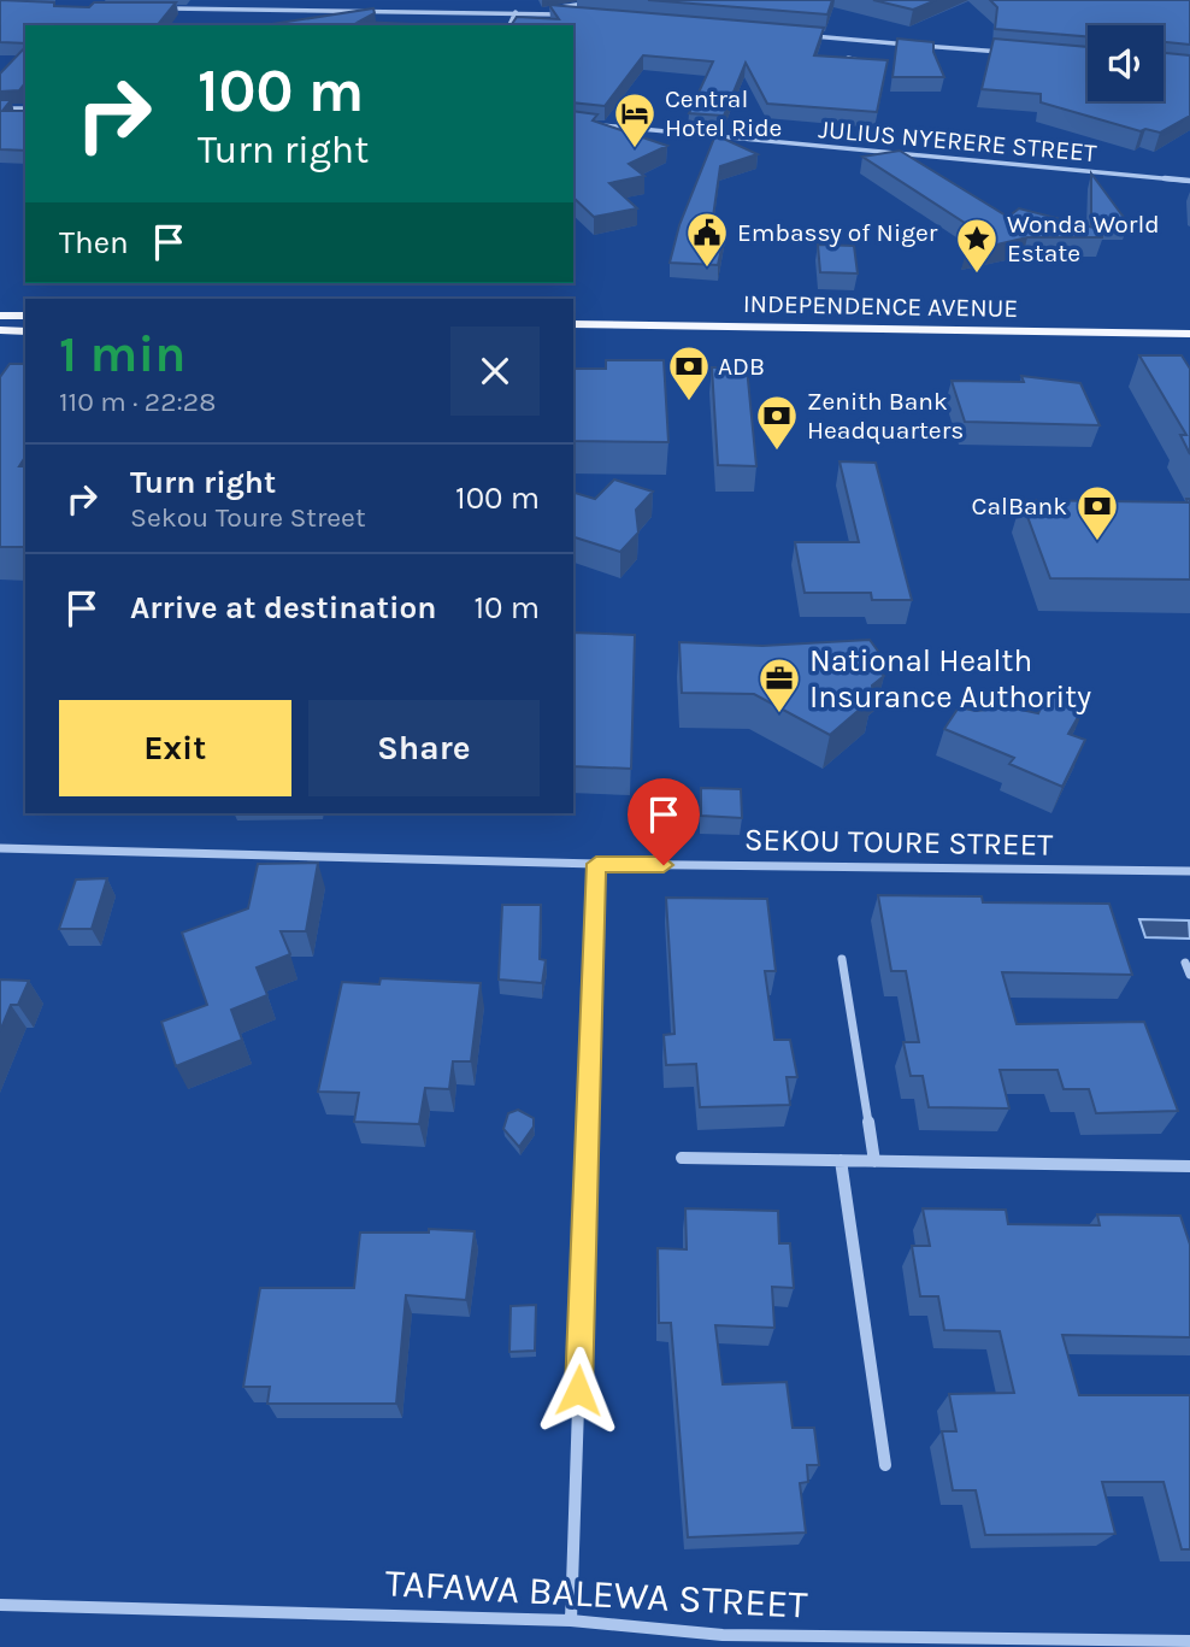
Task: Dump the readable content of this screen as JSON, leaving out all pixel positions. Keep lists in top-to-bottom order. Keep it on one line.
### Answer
{"streets":{"main road":["INDEPENDENCE AVENUE"],"street":["JULIUS NYERERE STREET","SEKOU TOURE STREET","TAFAWA BALEWA STREET"]},"places":{"hotel":["Central Hotel Ride"],"public building":["Embassy of Niger"],"place":["Wonda World Estate"],"bank":["ADB","Zenith Bank Headquarters","CalBank"],"office":["National Health Insurance Authority"]},"page":{"turn":["100 m","Turn right"],"then":"Then","heading":["1 min","110 m · 22:28"],"list":[{"name":"Turn right","note":"Sekou Toure Street","value":"100 m"},{"name":"Arrive at destination","value":"10 m"}],"buttons":["Exit","Share"]}}
